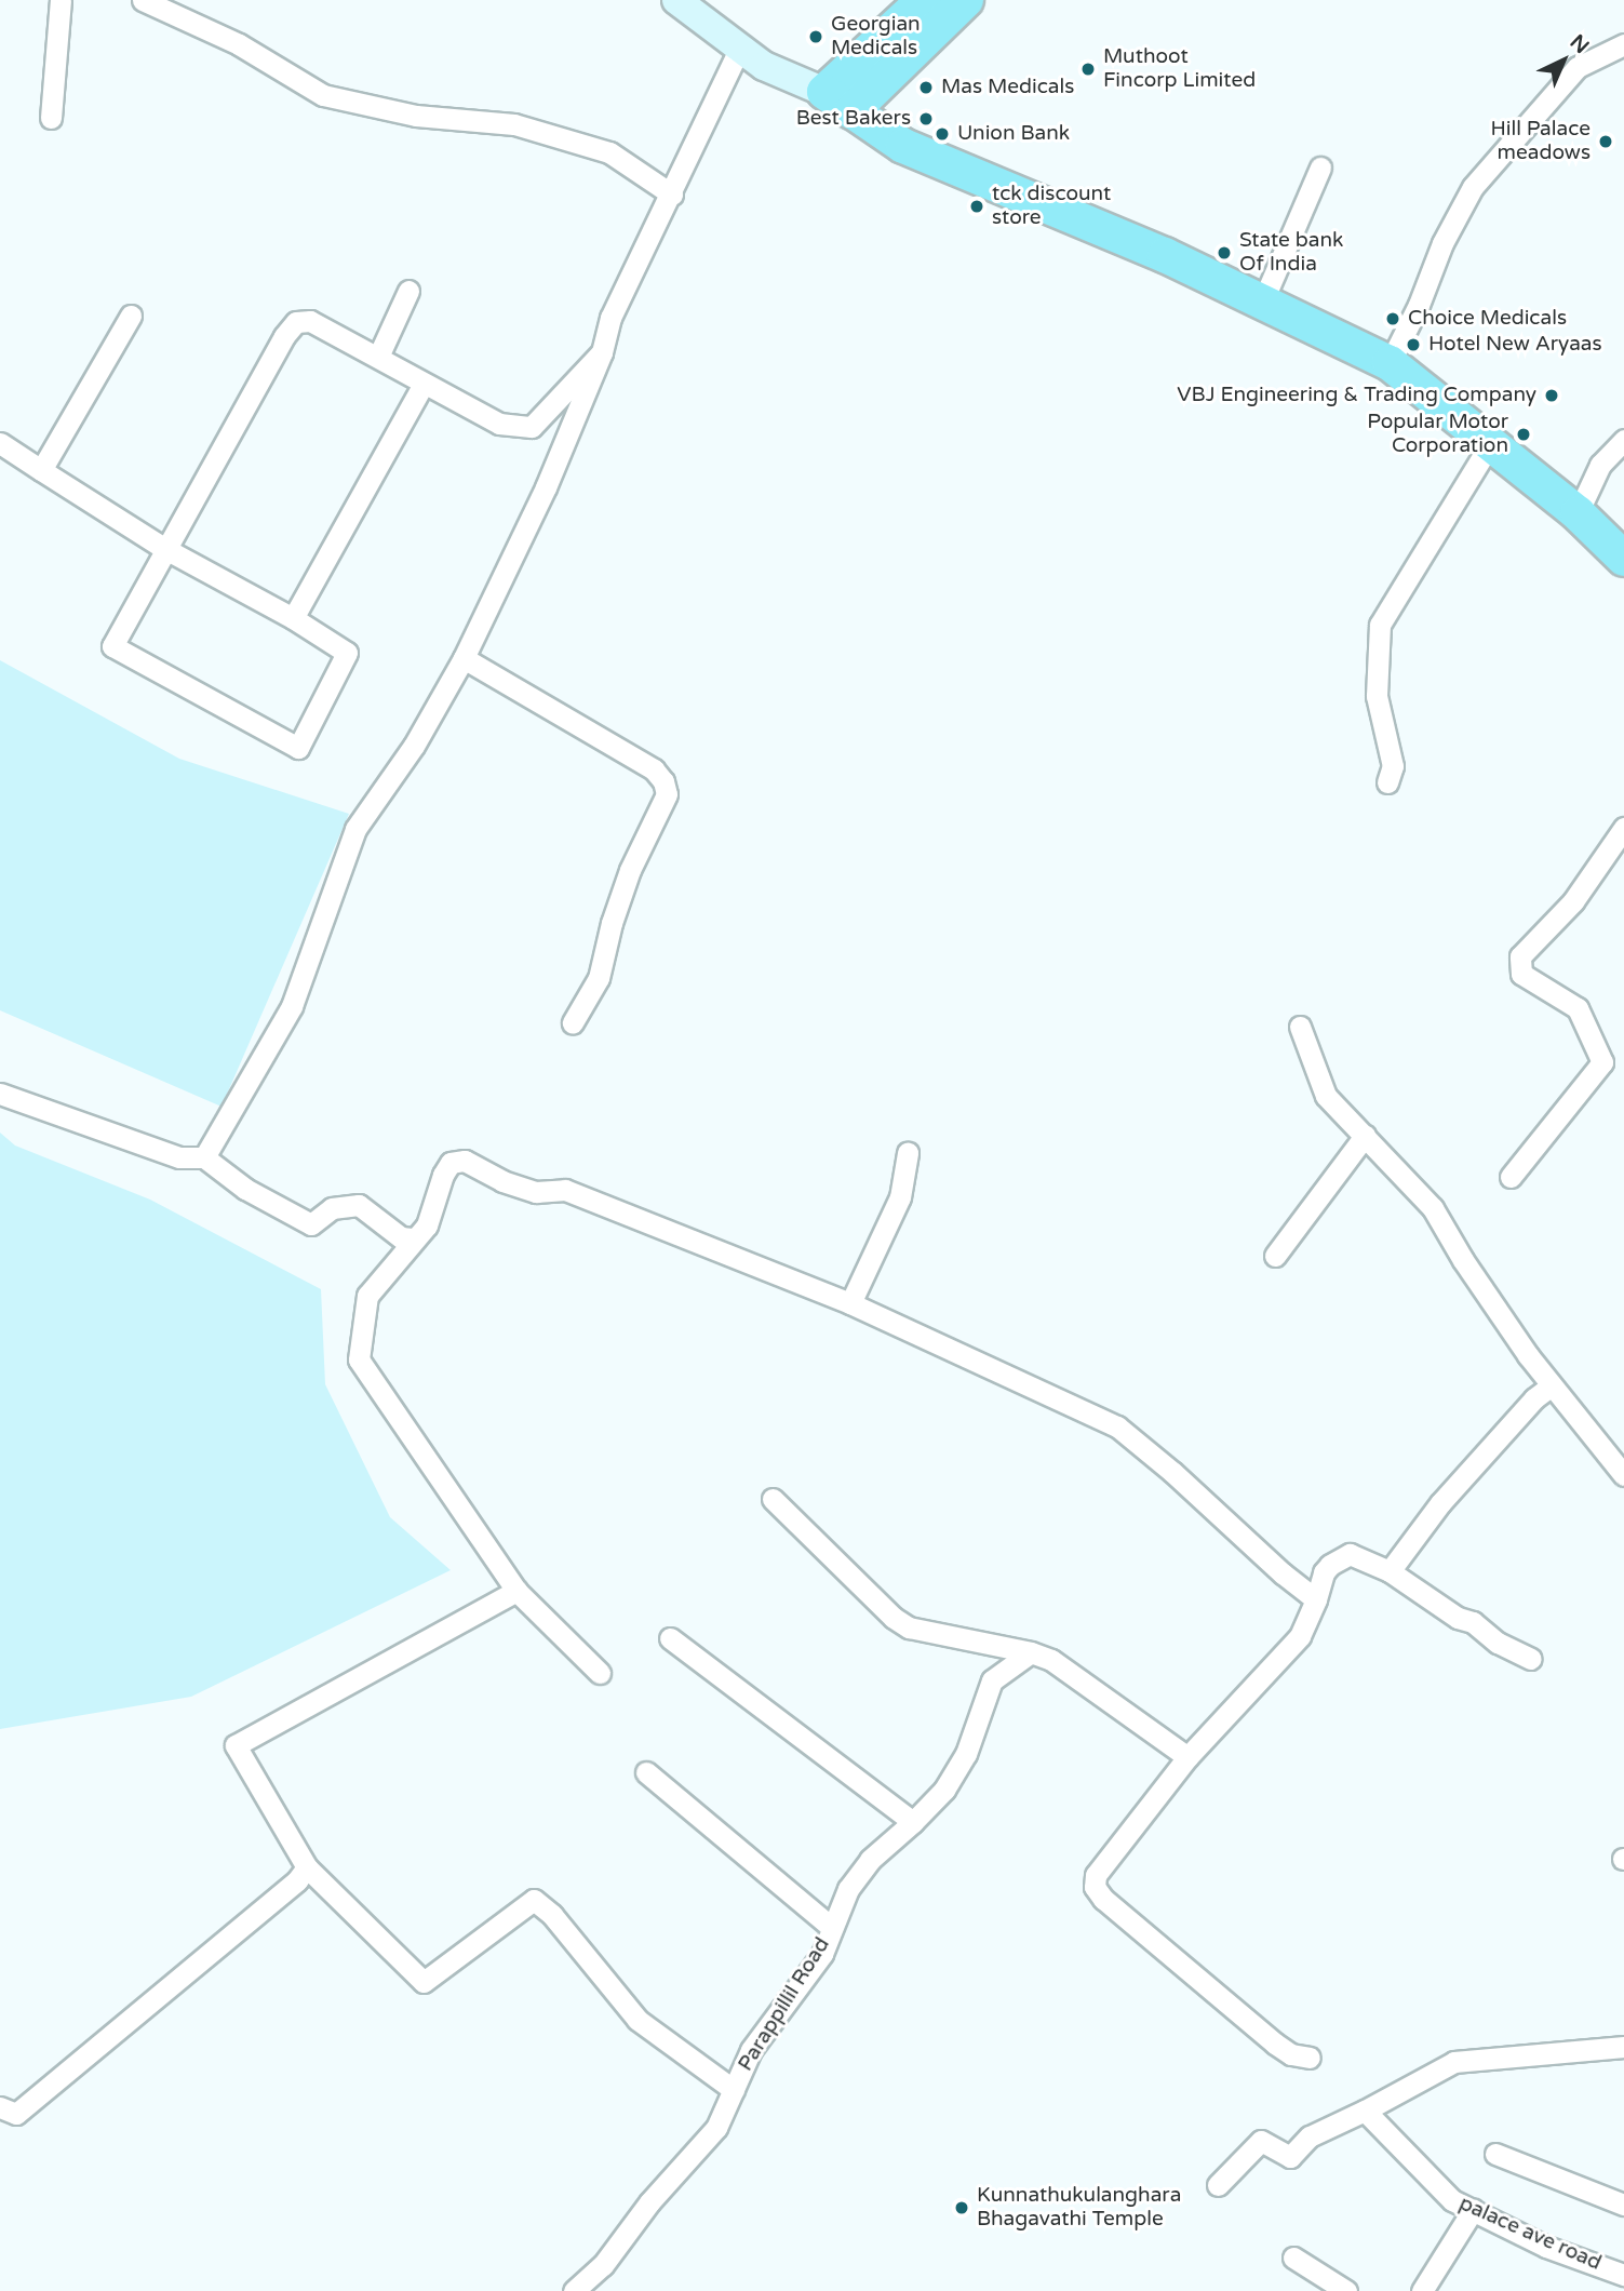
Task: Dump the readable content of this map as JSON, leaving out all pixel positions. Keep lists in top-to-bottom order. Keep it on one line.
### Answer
{"streets":{"street":["Parappillil Road","palace ave road"]},"places":["Georgian Medicals","Muthoot Fincorp Limited","Mas Medicals","Best Bakers","Union Bank","Hill Palace meadows","tck discount store","State bank Of India","Choice Medicals","Hotel New Aryaas","VBJ Engineering & Trading Company","Popular Motor Corporation","Kunnathukulanghara Bhagavathi Temple"],"north":"top right"}
